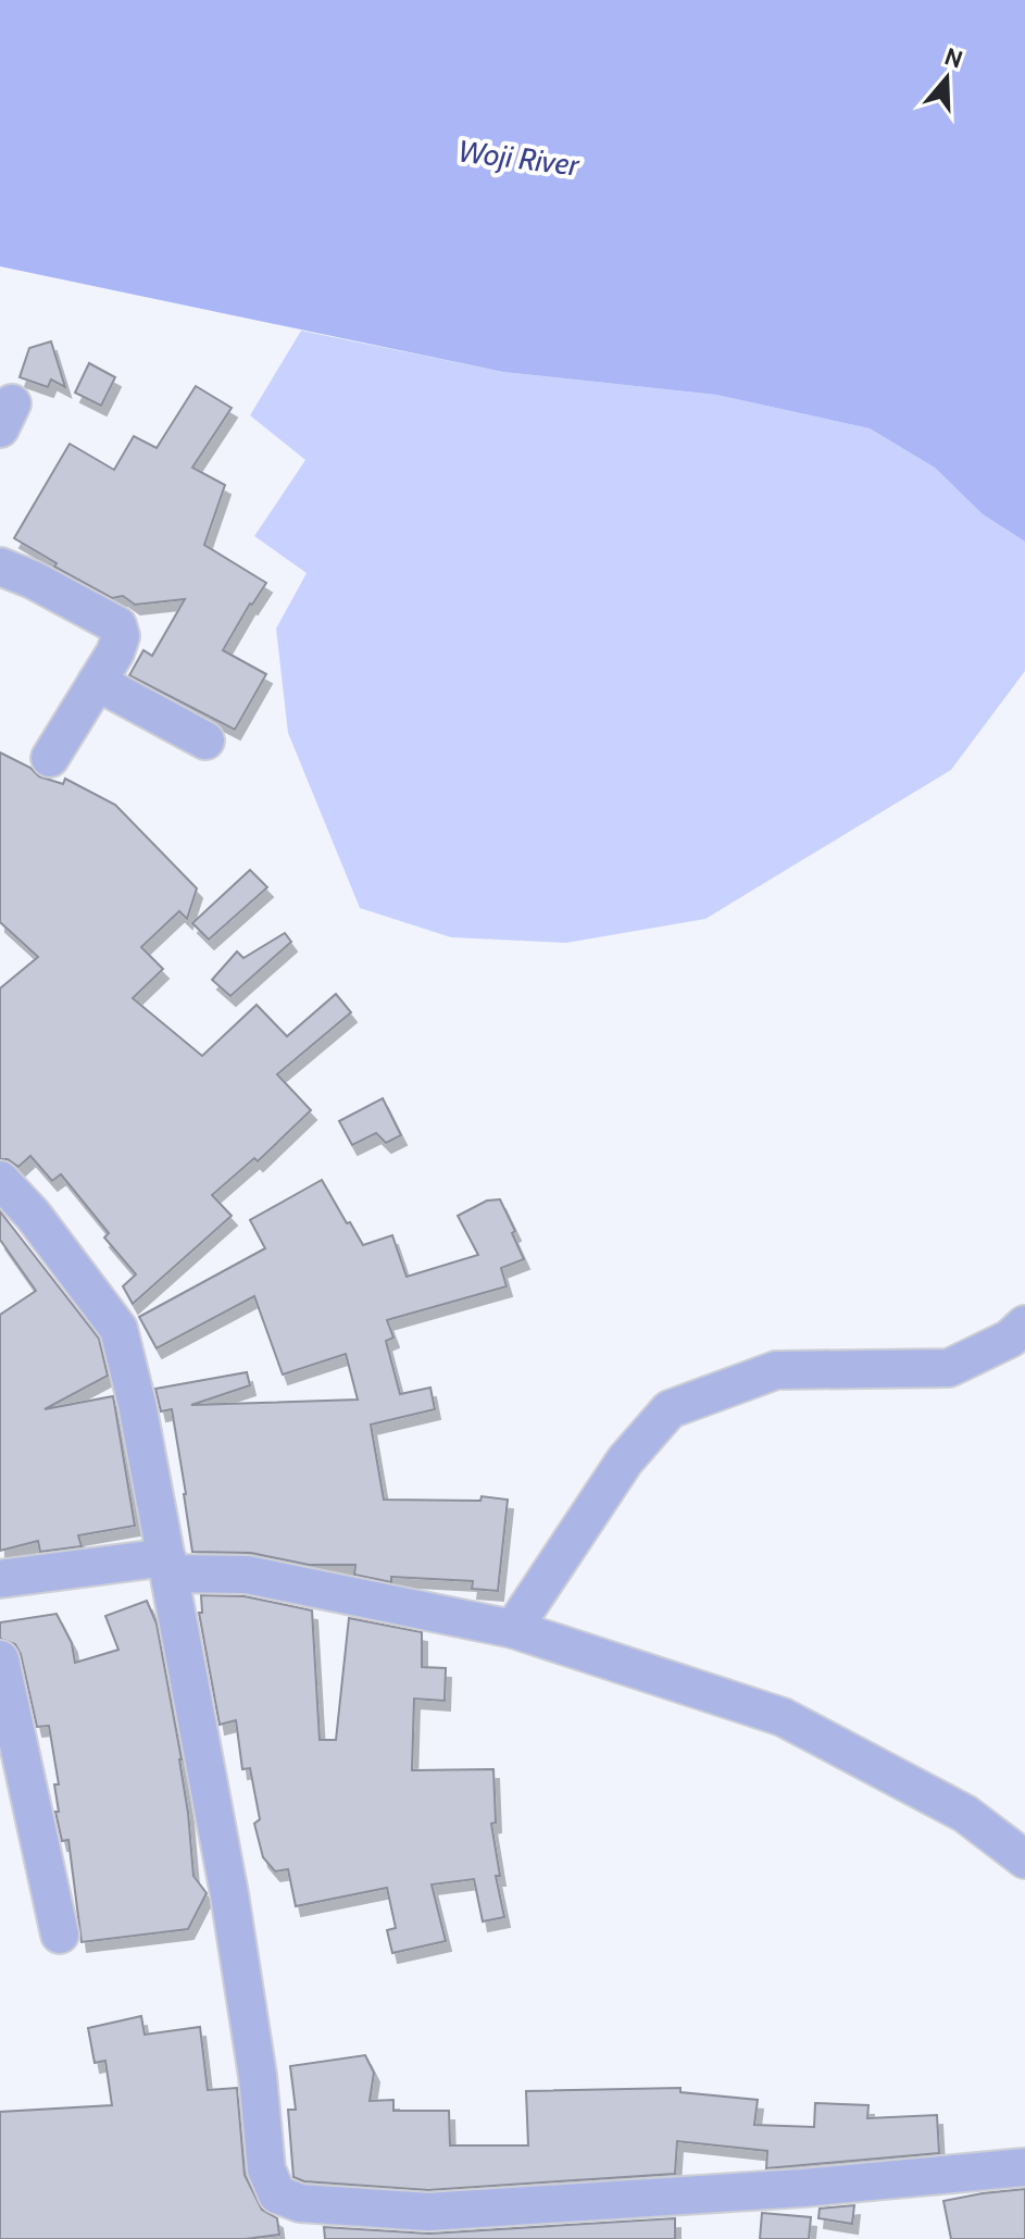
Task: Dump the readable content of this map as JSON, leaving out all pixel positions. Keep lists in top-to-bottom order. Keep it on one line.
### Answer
{"water":["Woji River"],"north":"top"}
